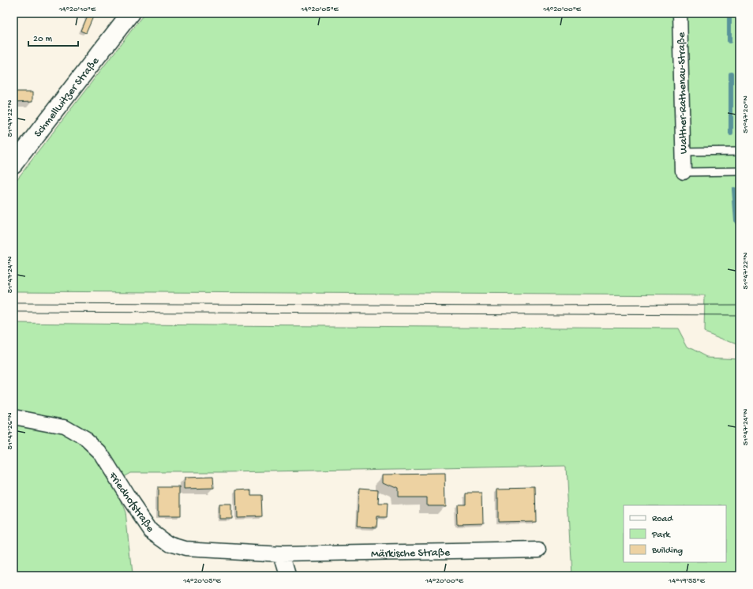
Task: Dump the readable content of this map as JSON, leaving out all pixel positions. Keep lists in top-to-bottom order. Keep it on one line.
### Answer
{"streets":{"street":["Walther-Rathenau-Straße","Schmellwitzer Straße","Friedhofstraße","Märkische Straße"]},"crossings":[["Friedhofstraße","Märkische Straße"]],"legend":["Road","Park","Building"],"scale_bar":"20 m","coordinates":["14°20'10\"E","14°20'05\"E","14°20'00\"E","51°47'20\"N","51°47'22\"N","51°47'24\"N","51°47'26\"N","14°19'55\"E"]}
